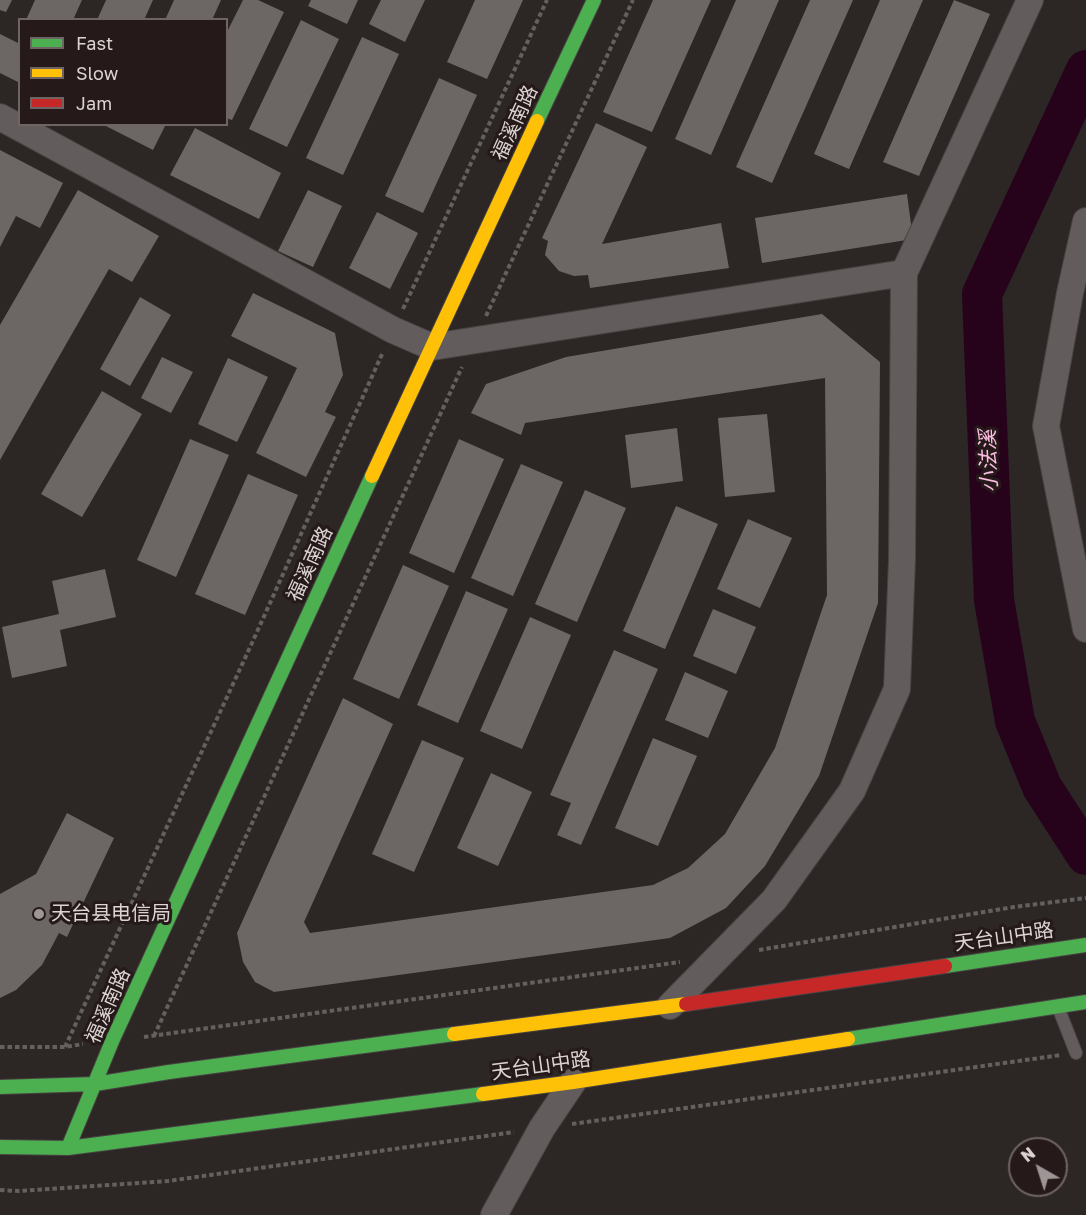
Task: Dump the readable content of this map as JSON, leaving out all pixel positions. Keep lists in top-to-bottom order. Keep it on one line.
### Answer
{"streets":{"main road":["福溪南路","天台山中路"]},"crossings":[["福溪南路","天台山中路"]],"water":["小法溪"],"places":["天台县电信局"],"legend":["Fast","Slow","Jam"],"north":"top left"}
